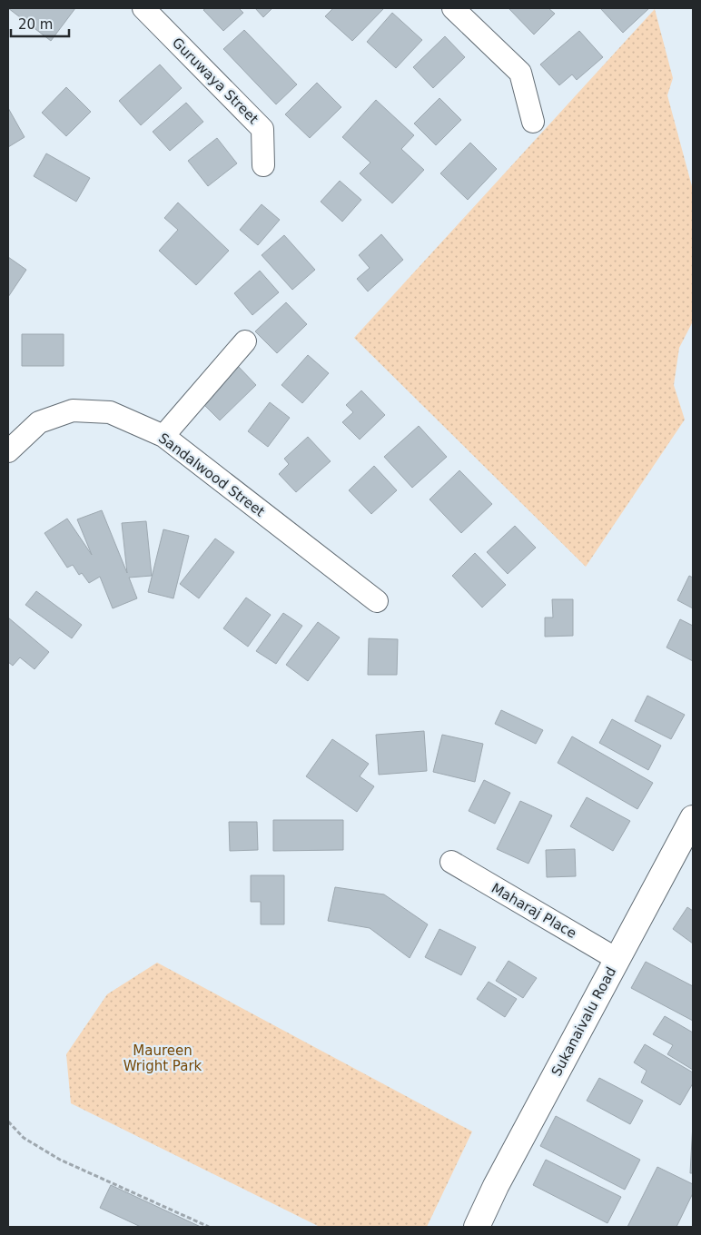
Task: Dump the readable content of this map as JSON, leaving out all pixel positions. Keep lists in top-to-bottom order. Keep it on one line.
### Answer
{"streets":{"main road":["Sukanaivalu Road"],"street":["Guruwaya Street","Sandalwood Street","Maharaj Place"]},"crossings":[["Maharaj Place","Sukanaivalu Road"]],"parks":["Maureen Wright Park"],"scale_bar":"20 m"}
